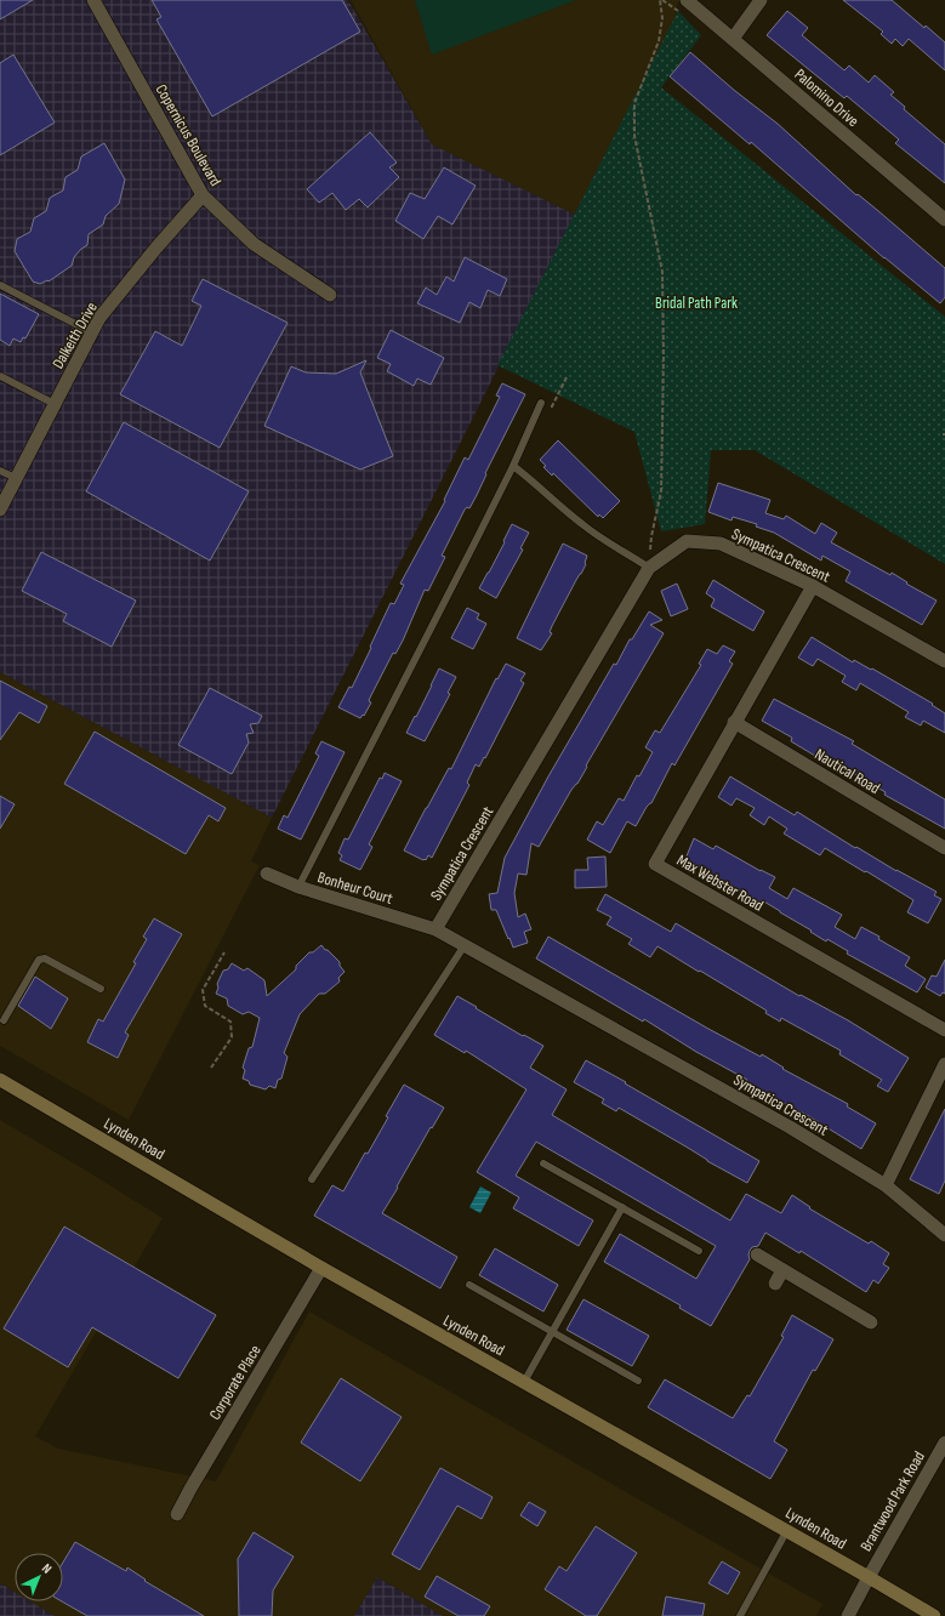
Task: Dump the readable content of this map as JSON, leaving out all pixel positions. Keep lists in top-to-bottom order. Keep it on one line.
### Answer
{"streets":{"main road":["Lynden Road"],"street":["Palomino Drive","Copernicus Boulevard","Dalkeith Drive","Sympatica Crescent","Nautical Road","Max Webster Road","Bonheur Court","Corporate Place","Brantwood Park Road"]},"crossings":[["Copernicus Boulevard","Dalkeith Drive"],["Sympatica Crescent","Max Webster Road"],["Sympatica Crescent","Bonheur Court"],["Nautical Road","Max Webster Road"],["Lynden Road","Corporate Place"],["Lynden Road","Brantwood Park Road"]],"parks":["Bridal Path Park"],"north":"top right"}
